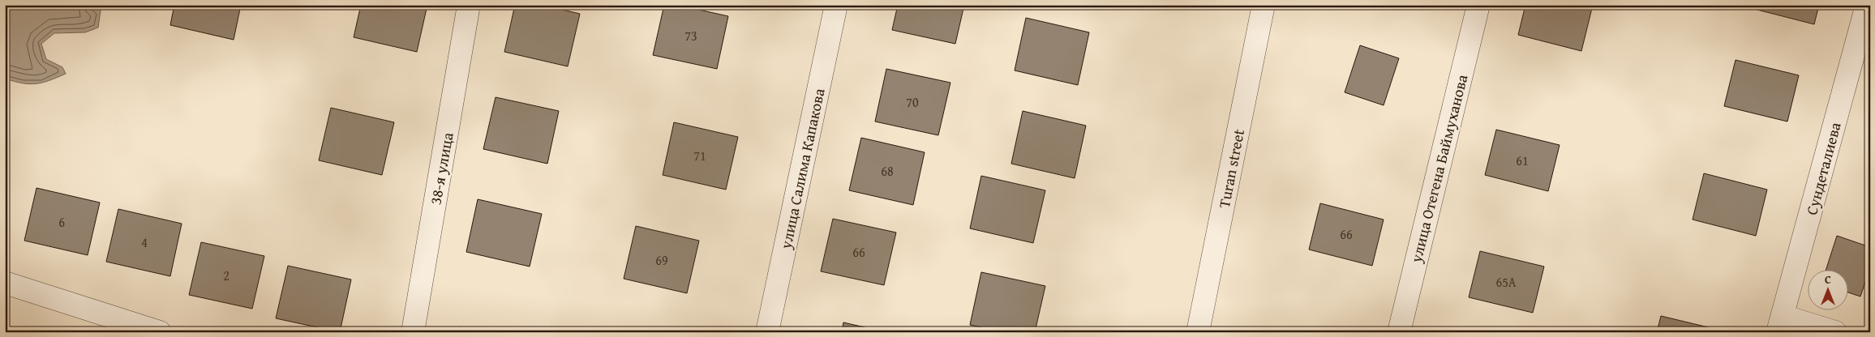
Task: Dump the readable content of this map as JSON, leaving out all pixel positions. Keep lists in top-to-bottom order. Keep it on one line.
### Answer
{"streets":{"street":["38-я улица","улица Салима Капакова","Turan street","улица Отегена Баймуханова","Сундеталиева"]},"house_numbers":["73","70","71","61","68","6","66","4","66","69","2","65А"],"north":"top"}
